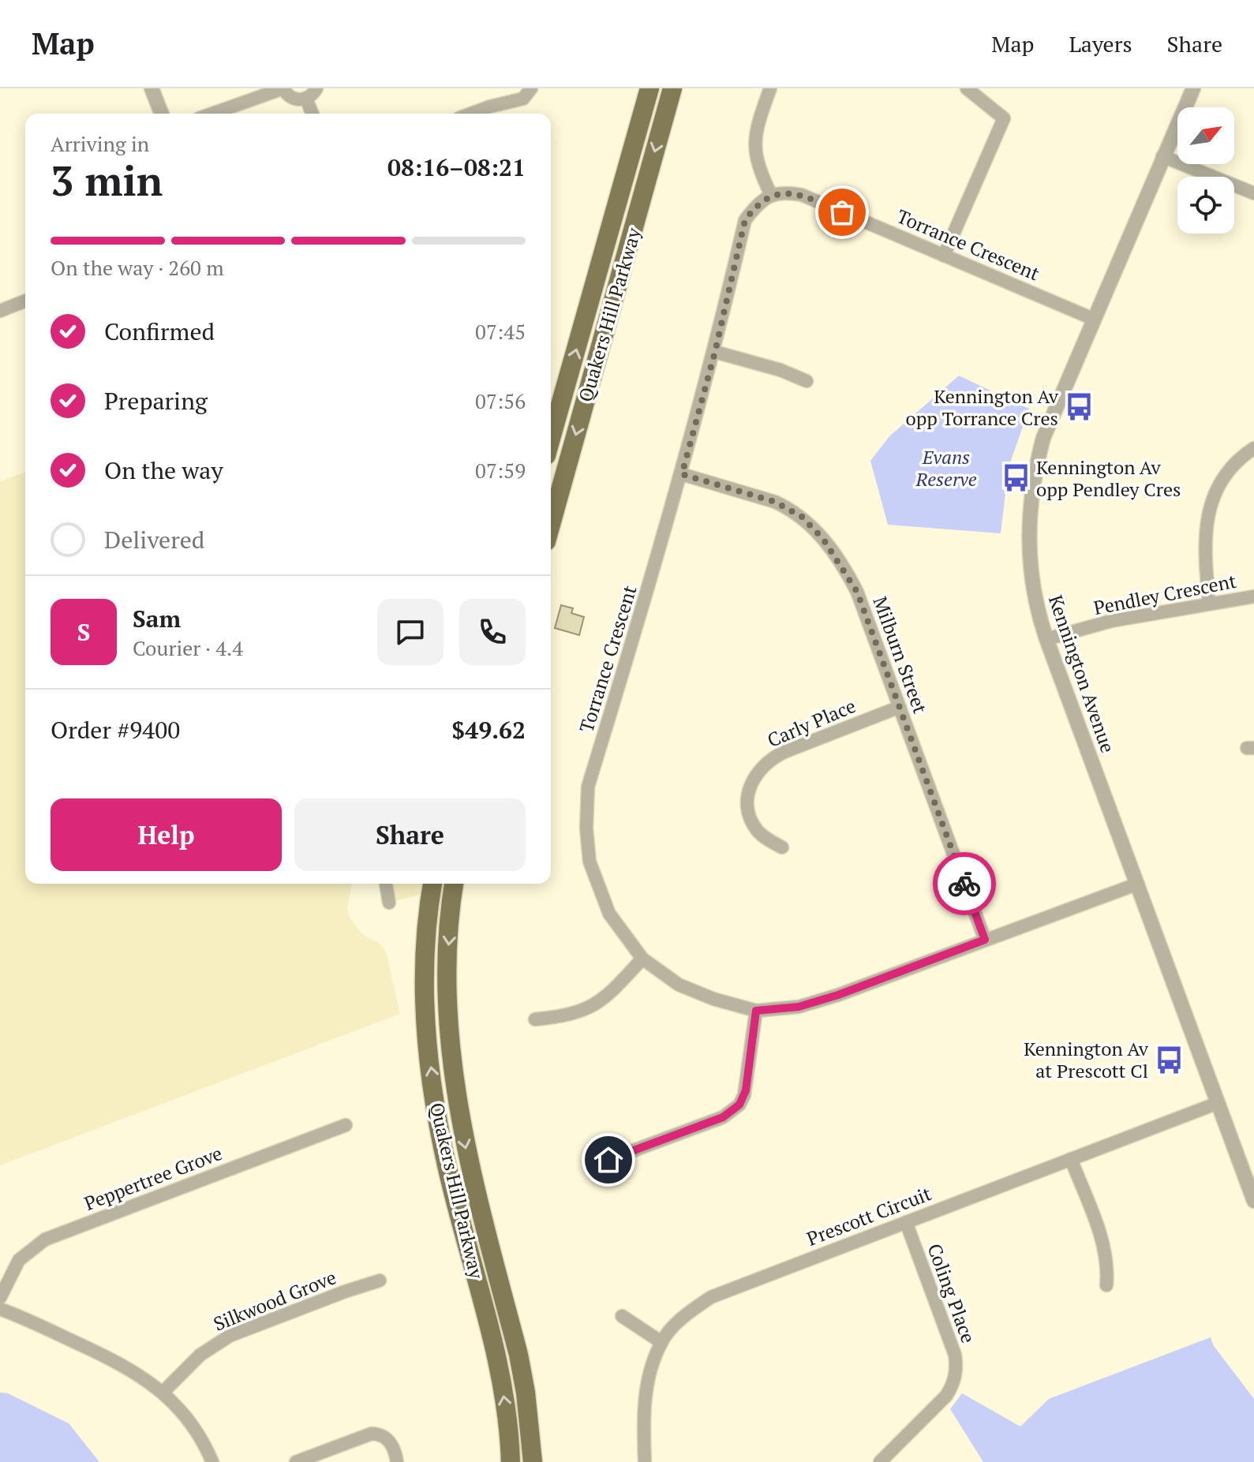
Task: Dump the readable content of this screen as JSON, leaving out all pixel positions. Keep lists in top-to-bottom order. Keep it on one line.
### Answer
{"streets":{"main road":["Quakers Hill Parkway"],"street":["Torrance Crescent","Pendley Crescent","Milburn Street","Kennington Avenue","Carly Place","Peppertree Grove","Prescott Circuit","Coling Place","Silkwood Grove"]},"crossings":[["Torrance Crescent","Milburn Street"],["Torrance Crescent","Kennington Avenue"],["Pendley Crescent","Kennington Avenue"],["Milburn Street","Carly Place"],["Kennington Avenue","Prescott Circuit"],["Prescott Circuit","Coling Place"]],"parks":["Evans Reserve"],"places":{"bus stop":["Kennington Av opp Torrance Cres","Kennington Av opp Pendley Cres","Kennington Av at Prescott Cl"]},"north":"top right","page":{"header":"Map","nav":["Map","Layers","Share"],"heading":["3 min","Arriving in","08:16–08:21"],"panel":["Sam","Courier · 4.4","Order #9400","$49.62"],"bar":"On the way · 260 m","list":[["Confirmed","07:45"],["Preparing","07:56"],["On the way","07:59"],"Delivered"],"round":"S","buttons":["Help","Share"]}}
